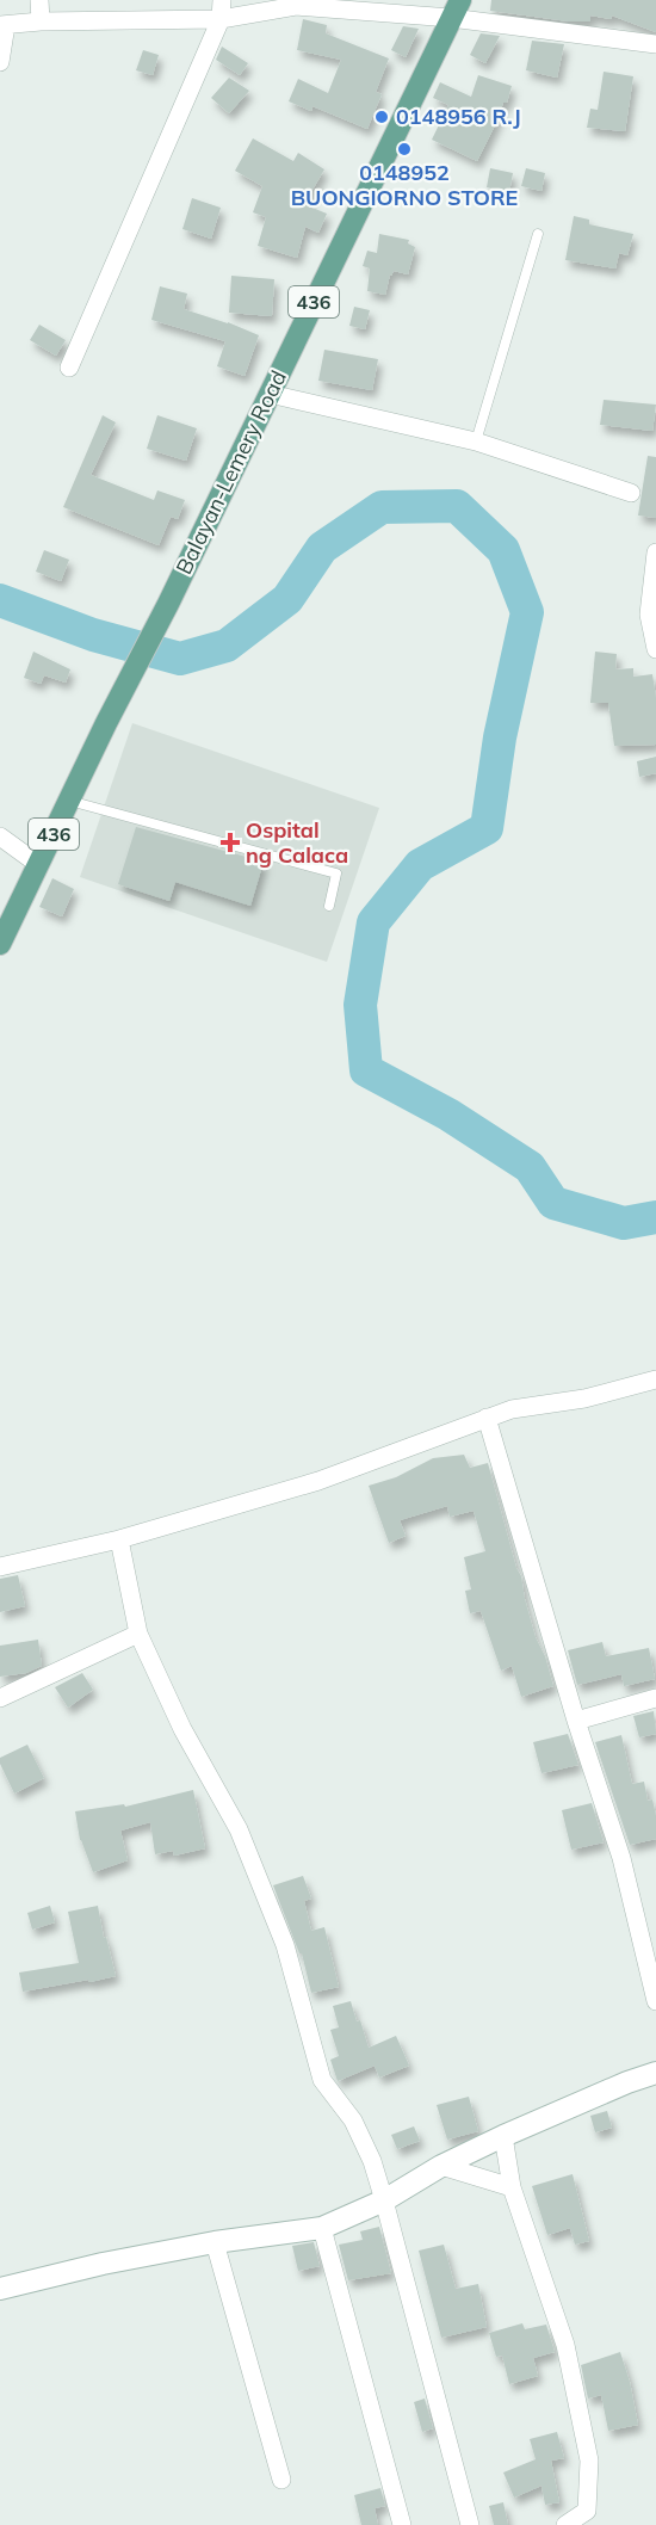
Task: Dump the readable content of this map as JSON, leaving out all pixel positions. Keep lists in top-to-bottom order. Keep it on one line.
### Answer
{"streets":{"main road":["436","Balayan-Lemery Road"]},"places":{"other":["0148956 R.J","0148952 BUONGIORNO STORE"],"health":["Ospital ng Calaca"]}}
